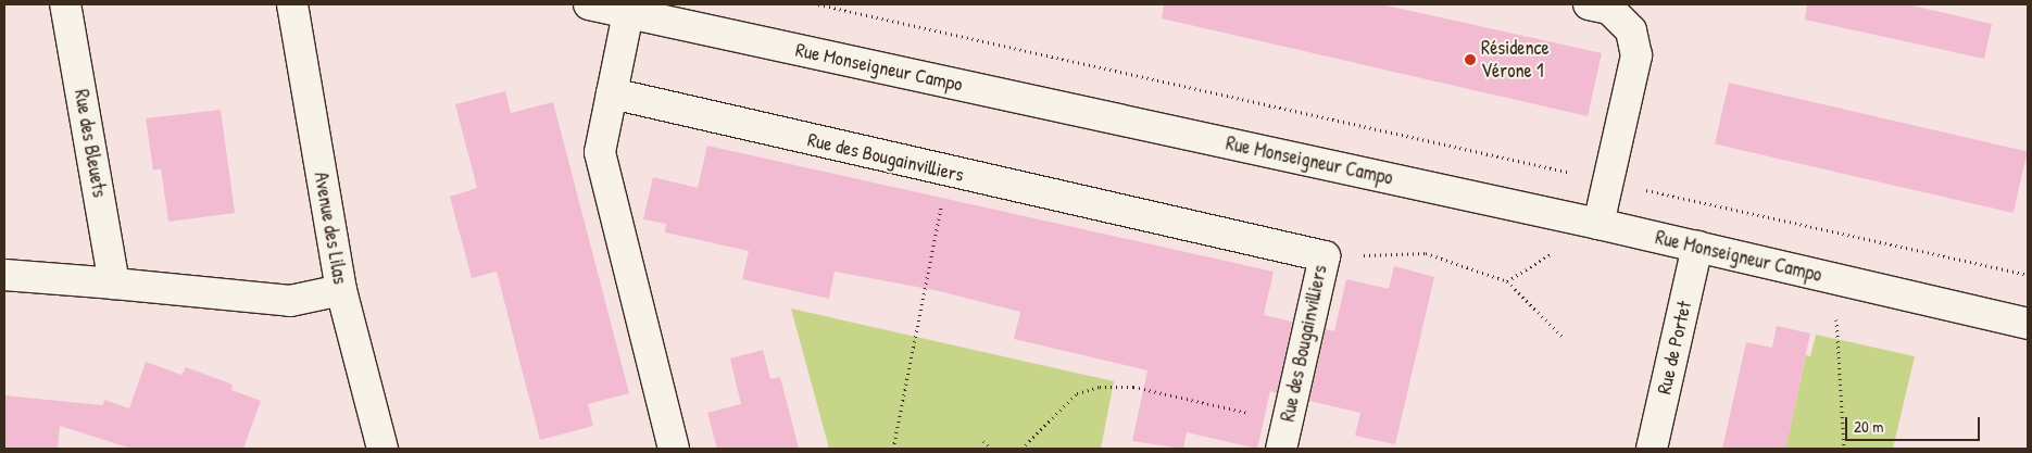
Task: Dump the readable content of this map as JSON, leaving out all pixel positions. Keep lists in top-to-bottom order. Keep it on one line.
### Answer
{"streets":{"street":["Rue Monseigneur Campo","Rue des Bleuets","Rue des Bougainvilliers","Avenue des Lilas","Rue de Portet"]},"crossings":[["Rue Monseigneur Campo","Rue de Portet"]],"places":["Résidence Vérone 1"],"scale_bar":"20 m"}
